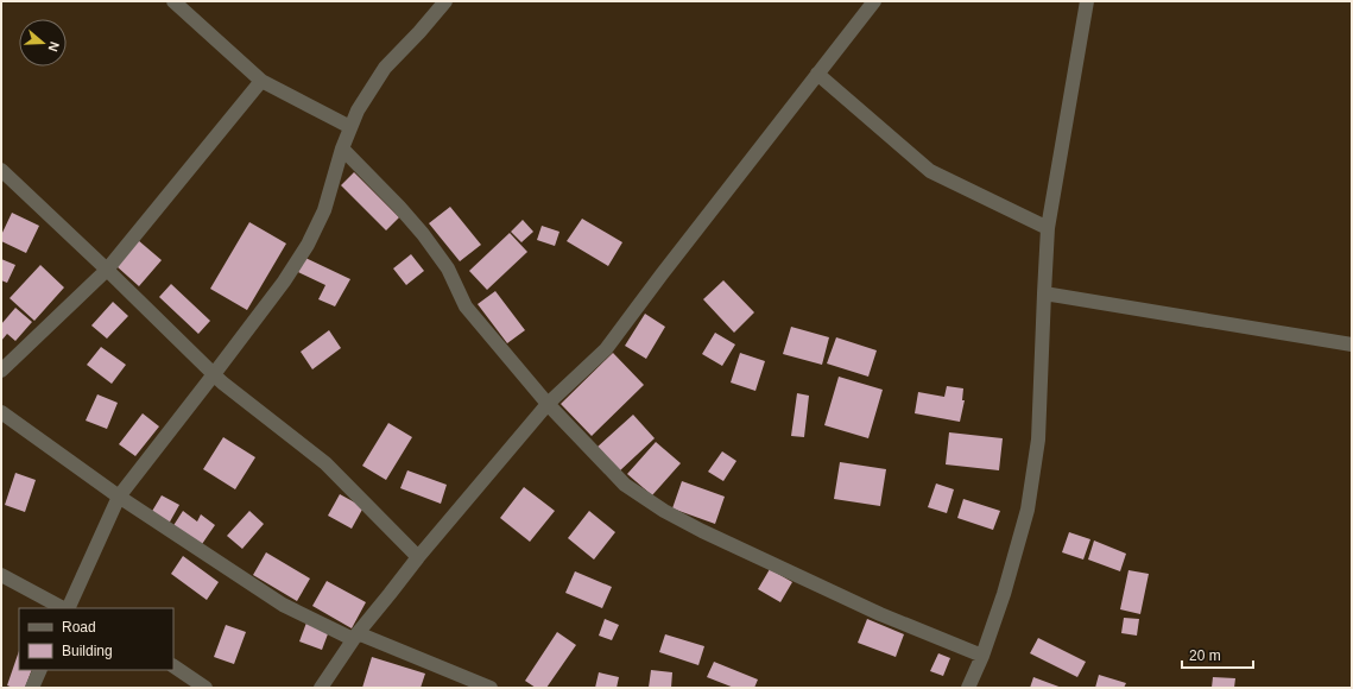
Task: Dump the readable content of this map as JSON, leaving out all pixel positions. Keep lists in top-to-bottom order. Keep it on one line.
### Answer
{"legend":["Road","Building"],"scale_bar":"20 m","north":"right"}
